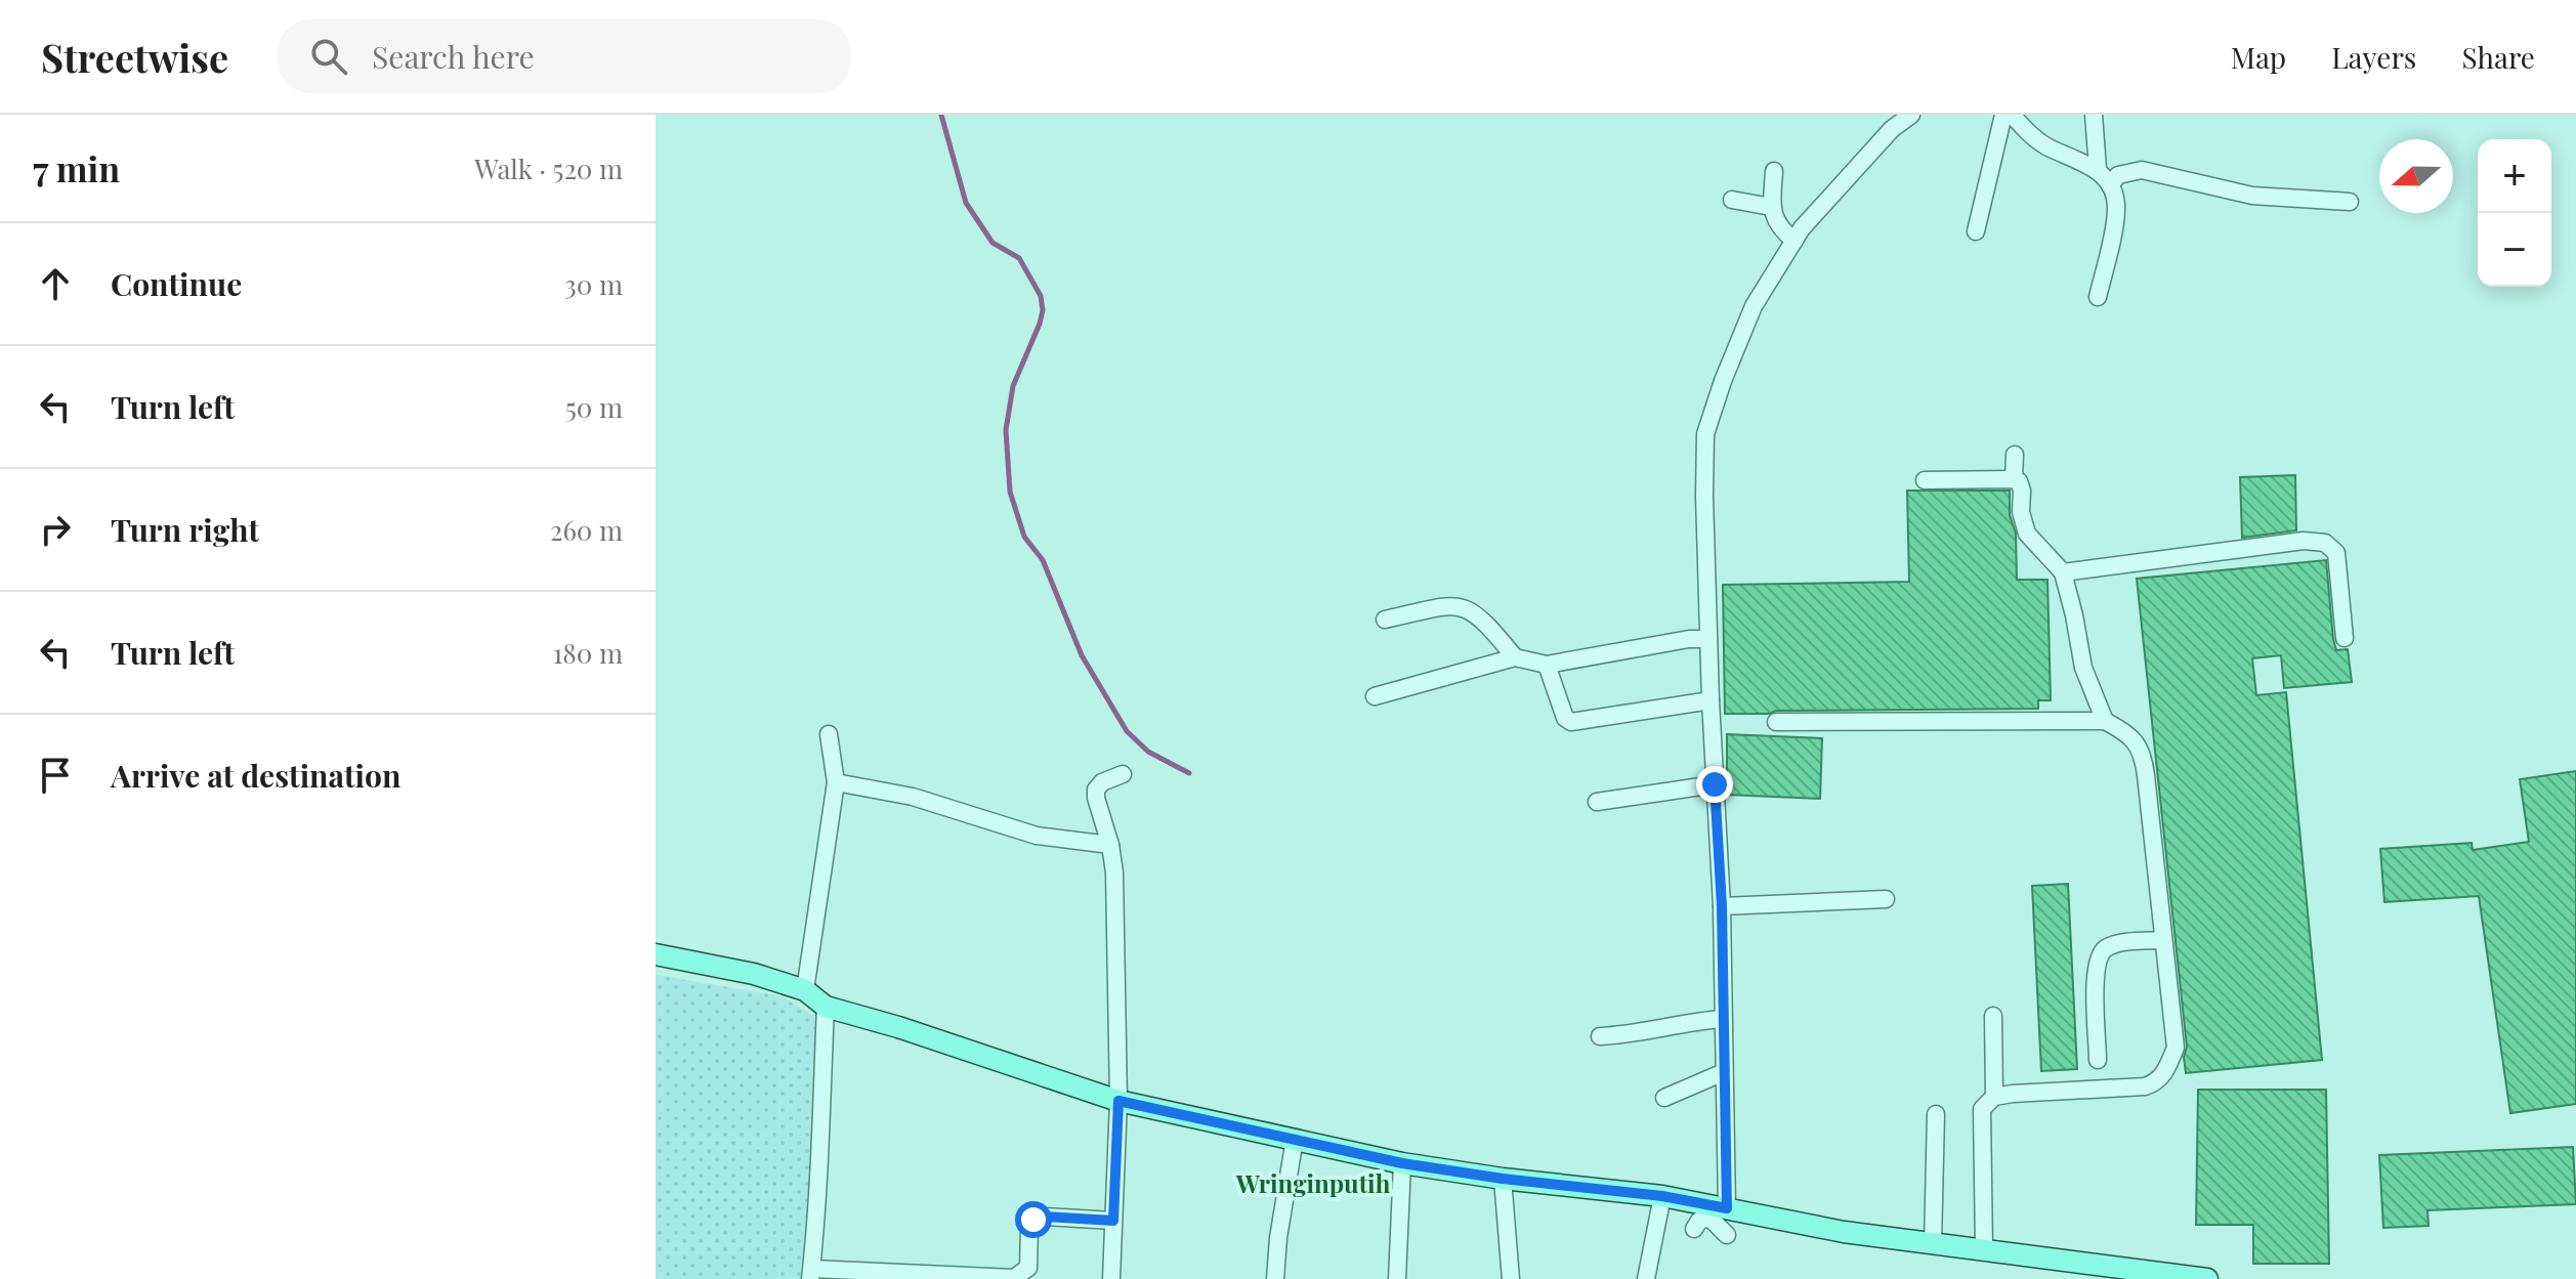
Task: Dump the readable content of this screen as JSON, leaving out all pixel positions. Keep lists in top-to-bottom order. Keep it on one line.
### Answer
{"districts":["Wringinputih"],"north":"left","page":{"header":"Streetwise","search":"Search here","nav":["Map","Layers","Share"],"heading":["7 min","Walk · 520 m"],"map_buttons":["+","−"],"list":[["Continue","30 m"],["Turn left","50 m"],["Turn right","260 m"],["Turn left","180 m"],"Arrive at destination"]}}
